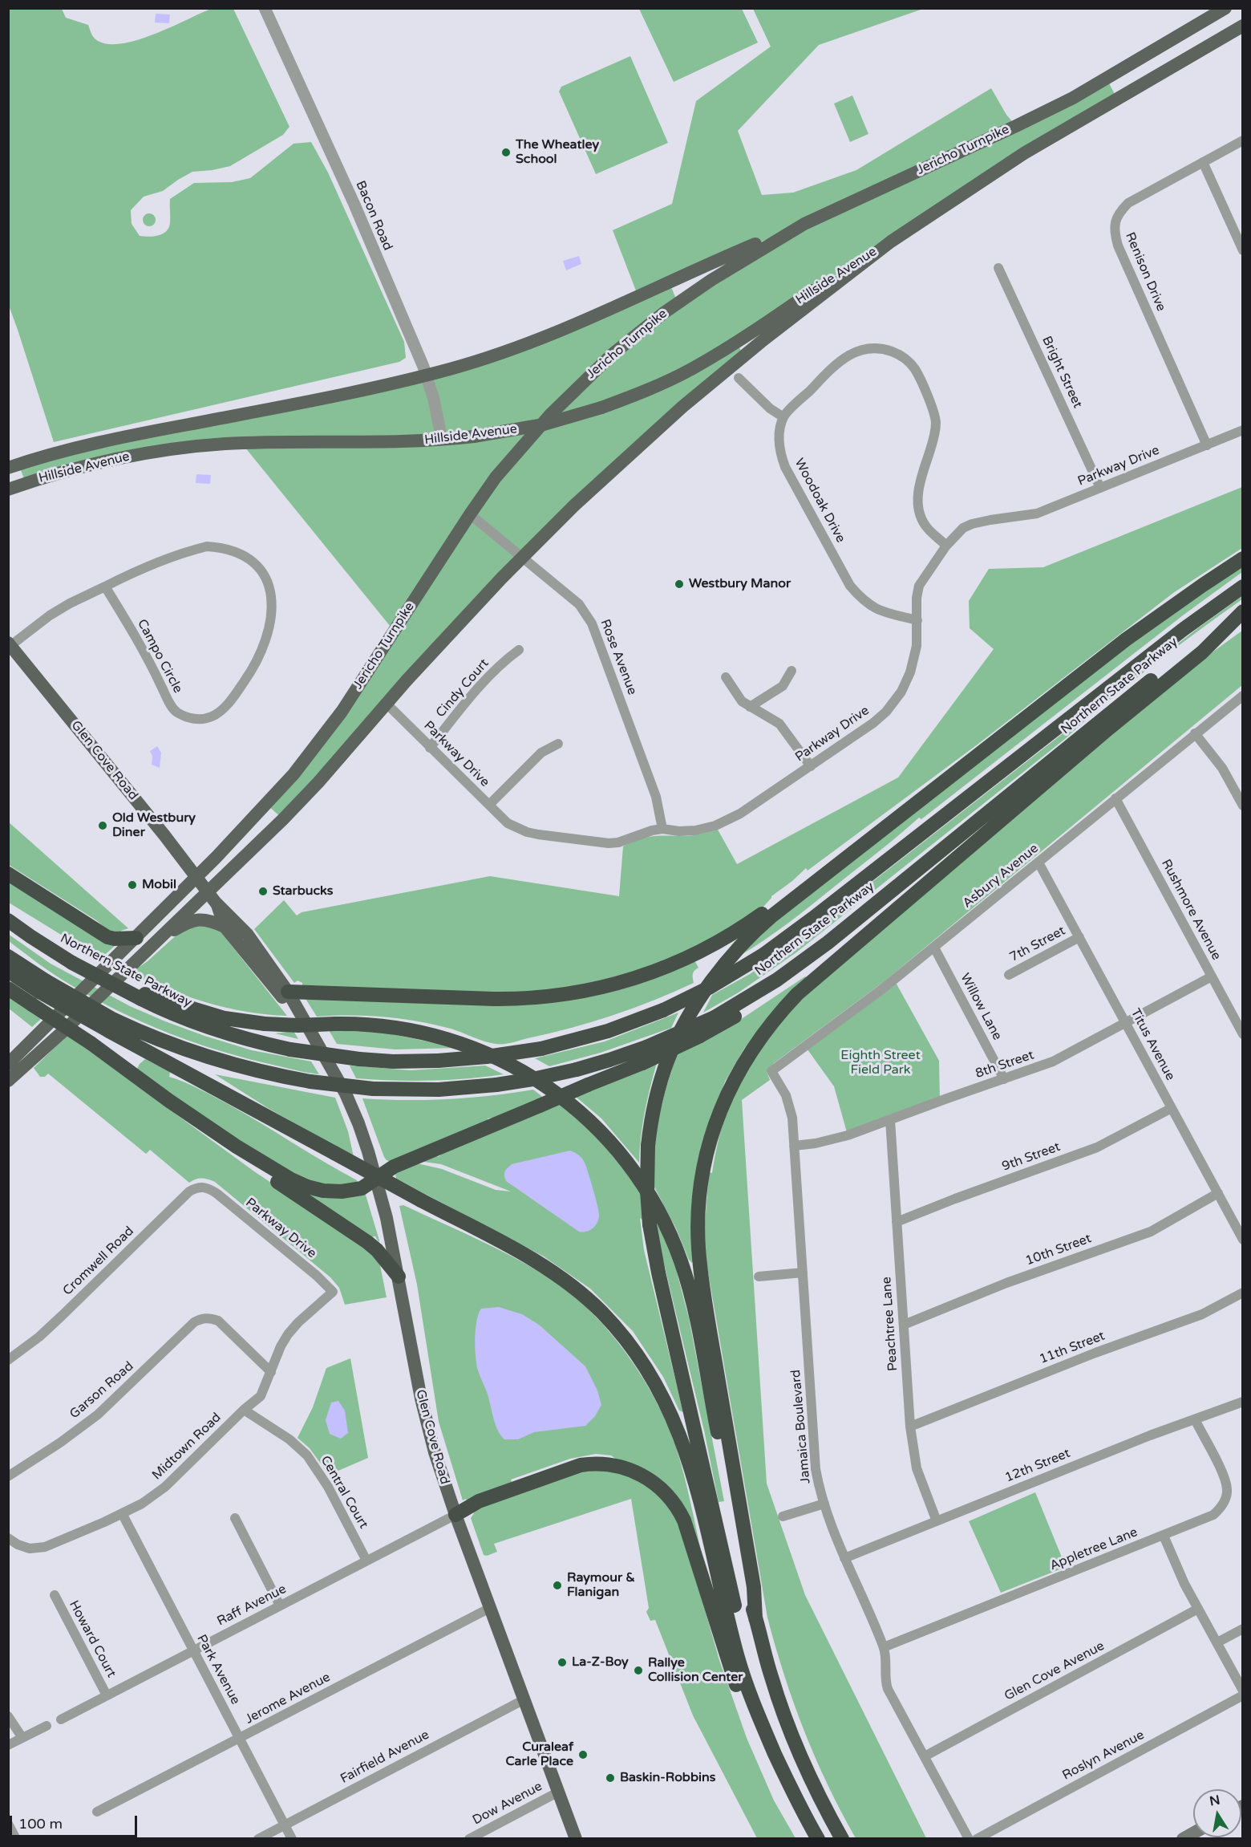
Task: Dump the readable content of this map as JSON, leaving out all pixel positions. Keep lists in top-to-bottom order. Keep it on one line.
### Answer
{"streets":{"highway":["Northern State Parkway"],"main road":["Jericho Turnpike","Hillside Avenue","Glen Cove Road"],"street":["Bacon Road","Renison Drive","Bright Street","Parkway Drive","Woodoak Drive","Campo Circle","Rose Avenue","Cindy Court","Asbury Avenue","Rushmore Avenue","7th Street","Willow Lane","Titus Avenue","8th Street","9th Street","10th Street","Cromwell Road","Peachtree Lane","11th Street","Garson Road","Jamaica Boulevard","Midtown Road","12th Street","Central Court","Appletree Lane","Raff Avenue","Howard Court","Park Avenue","Glen Cove Avenue","Jerome Avenue","Roslyn Avenue","Fairfield Avenue","Dow Avenue"]},"crossings":[["Jericho Turnpike","Hillside Avenue"],["Jericho Turnpike","Rose Avenue"],["Jericho Turnpike","Glen Cove Road"],["Bacon Road","Hillside Avenue"],["Renison Drive","Parkway Drive"],["Bright Street","Parkway Drive"],["Parkway Drive","Woodoak Drive"],["Parkway Drive","Rose Avenue"],["Parkway Drive","Cindy Court"],["Parkway Drive","Cromwell Road"],["Parkway Drive","Midtown Road"],["Campo Circle","Glen Cove Road"],["Glen Cove Road","Raff Avenue"],["Glen Cove Road","Jerome Avenue"],["Glen Cove Road","Fairfield Avenue"],["Glen Cove Road","Dow Avenue"],["Asbury Avenue","Rushmore Avenue"],["Asbury Avenue","Willow Lane"],["Asbury Avenue","Titus Avenue"],["Asbury Avenue","Jamaica Boulevard"],["Rushmore Avenue","8th Street"],["7th Street","Titus Avenue"],["Willow Lane","8th Street"],["Titus Avenue","8th Street"],["Titus Avenue","9th Street"],["Titus Avenue","10th Street"],["8th Street","Peachtree Lane"],["8th Street","Jamaica Boulevard"],["9th Street","Peachtree Lane"],["10th Street","Peachtree Lane"],["Peachtree Lane","11th Street"],["Peachtree Lane","12th Street"],["Garson Road","Midtown Road"],["Jamaica Boulevard","12th Street"],["Jamaica Boulevard","Appletree Lane"],["Jamaica Boulevard","Glen Cove Avenue"],["Midtown Road","Central Court"],["Midtown Road","Park Avenue"],["12th Street","Appletree Lane"],["Central Court","Raff Avenue"],["Raff Avenue","Howard Court"],["Raff Avenue","Park Avenue"],["Park Avenue","Jerome Avenue"],["Park Avenue","Fairfield Avenue"]],"parks":["Eighth Street Field Park"],"places":["The Wheatley School","Westbury Manor","Old Westbury Diner","Mobil","Starbucks","Raymour & Flanigan","La-Z-Boy","Rallye Collision Center","Curaleaf Carle Place","Baskin-Robbins"],"scale_bar":"100 m","north":"top"}
